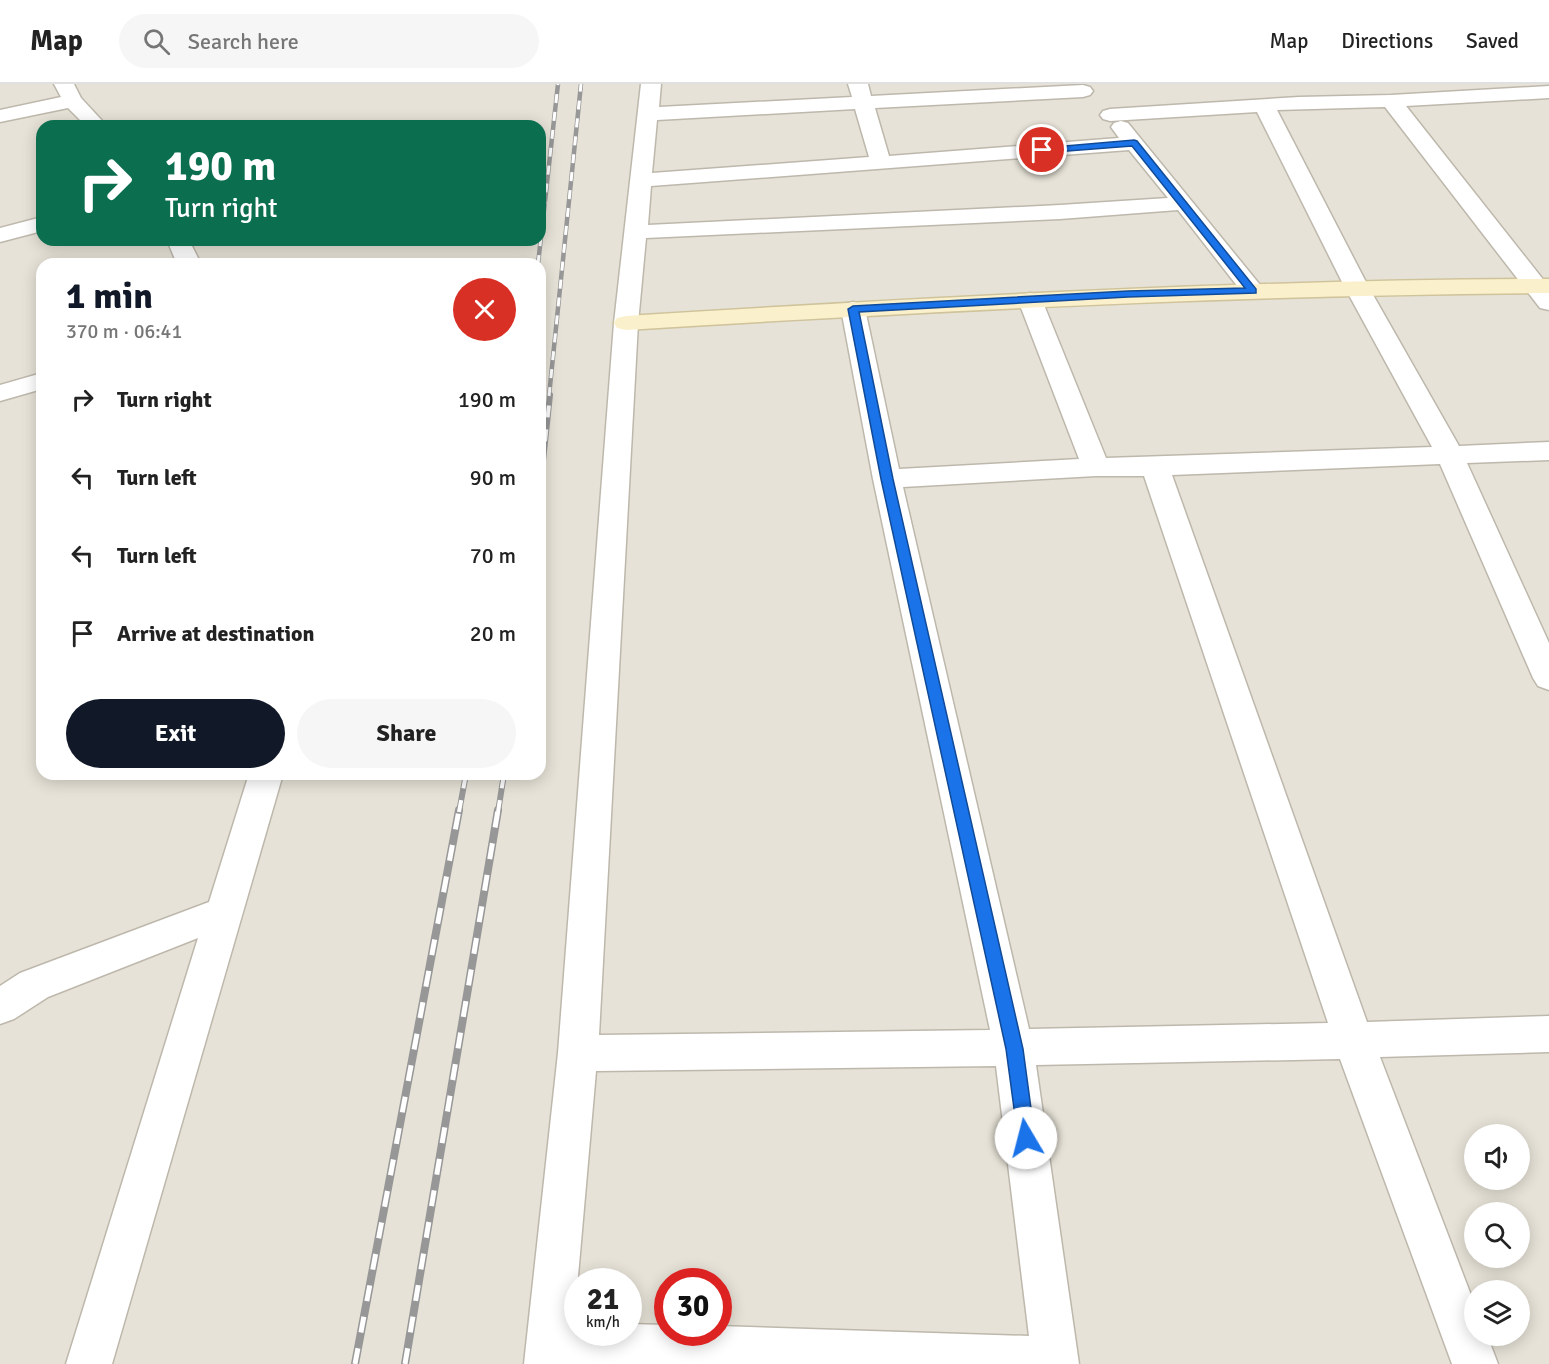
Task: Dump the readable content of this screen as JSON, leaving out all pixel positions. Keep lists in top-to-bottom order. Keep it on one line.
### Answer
{"page":{"header":"Map","search":"Search here","nav":["Map","Directions","Saved"],"turn":["190 m","Turn right"],"heading":["1 min","370 m · 06:41"],"list":[{"name":"Turn right","value":"190 m"},{"name":"Turn left","value":"90 m"},{"name":"Turn left","value":"70 m"},{"name":"Arrive at destination","value":"20 m"}],"buttons":["Exit","Share"],"speed":"21 km/h","limit":"30"}}
